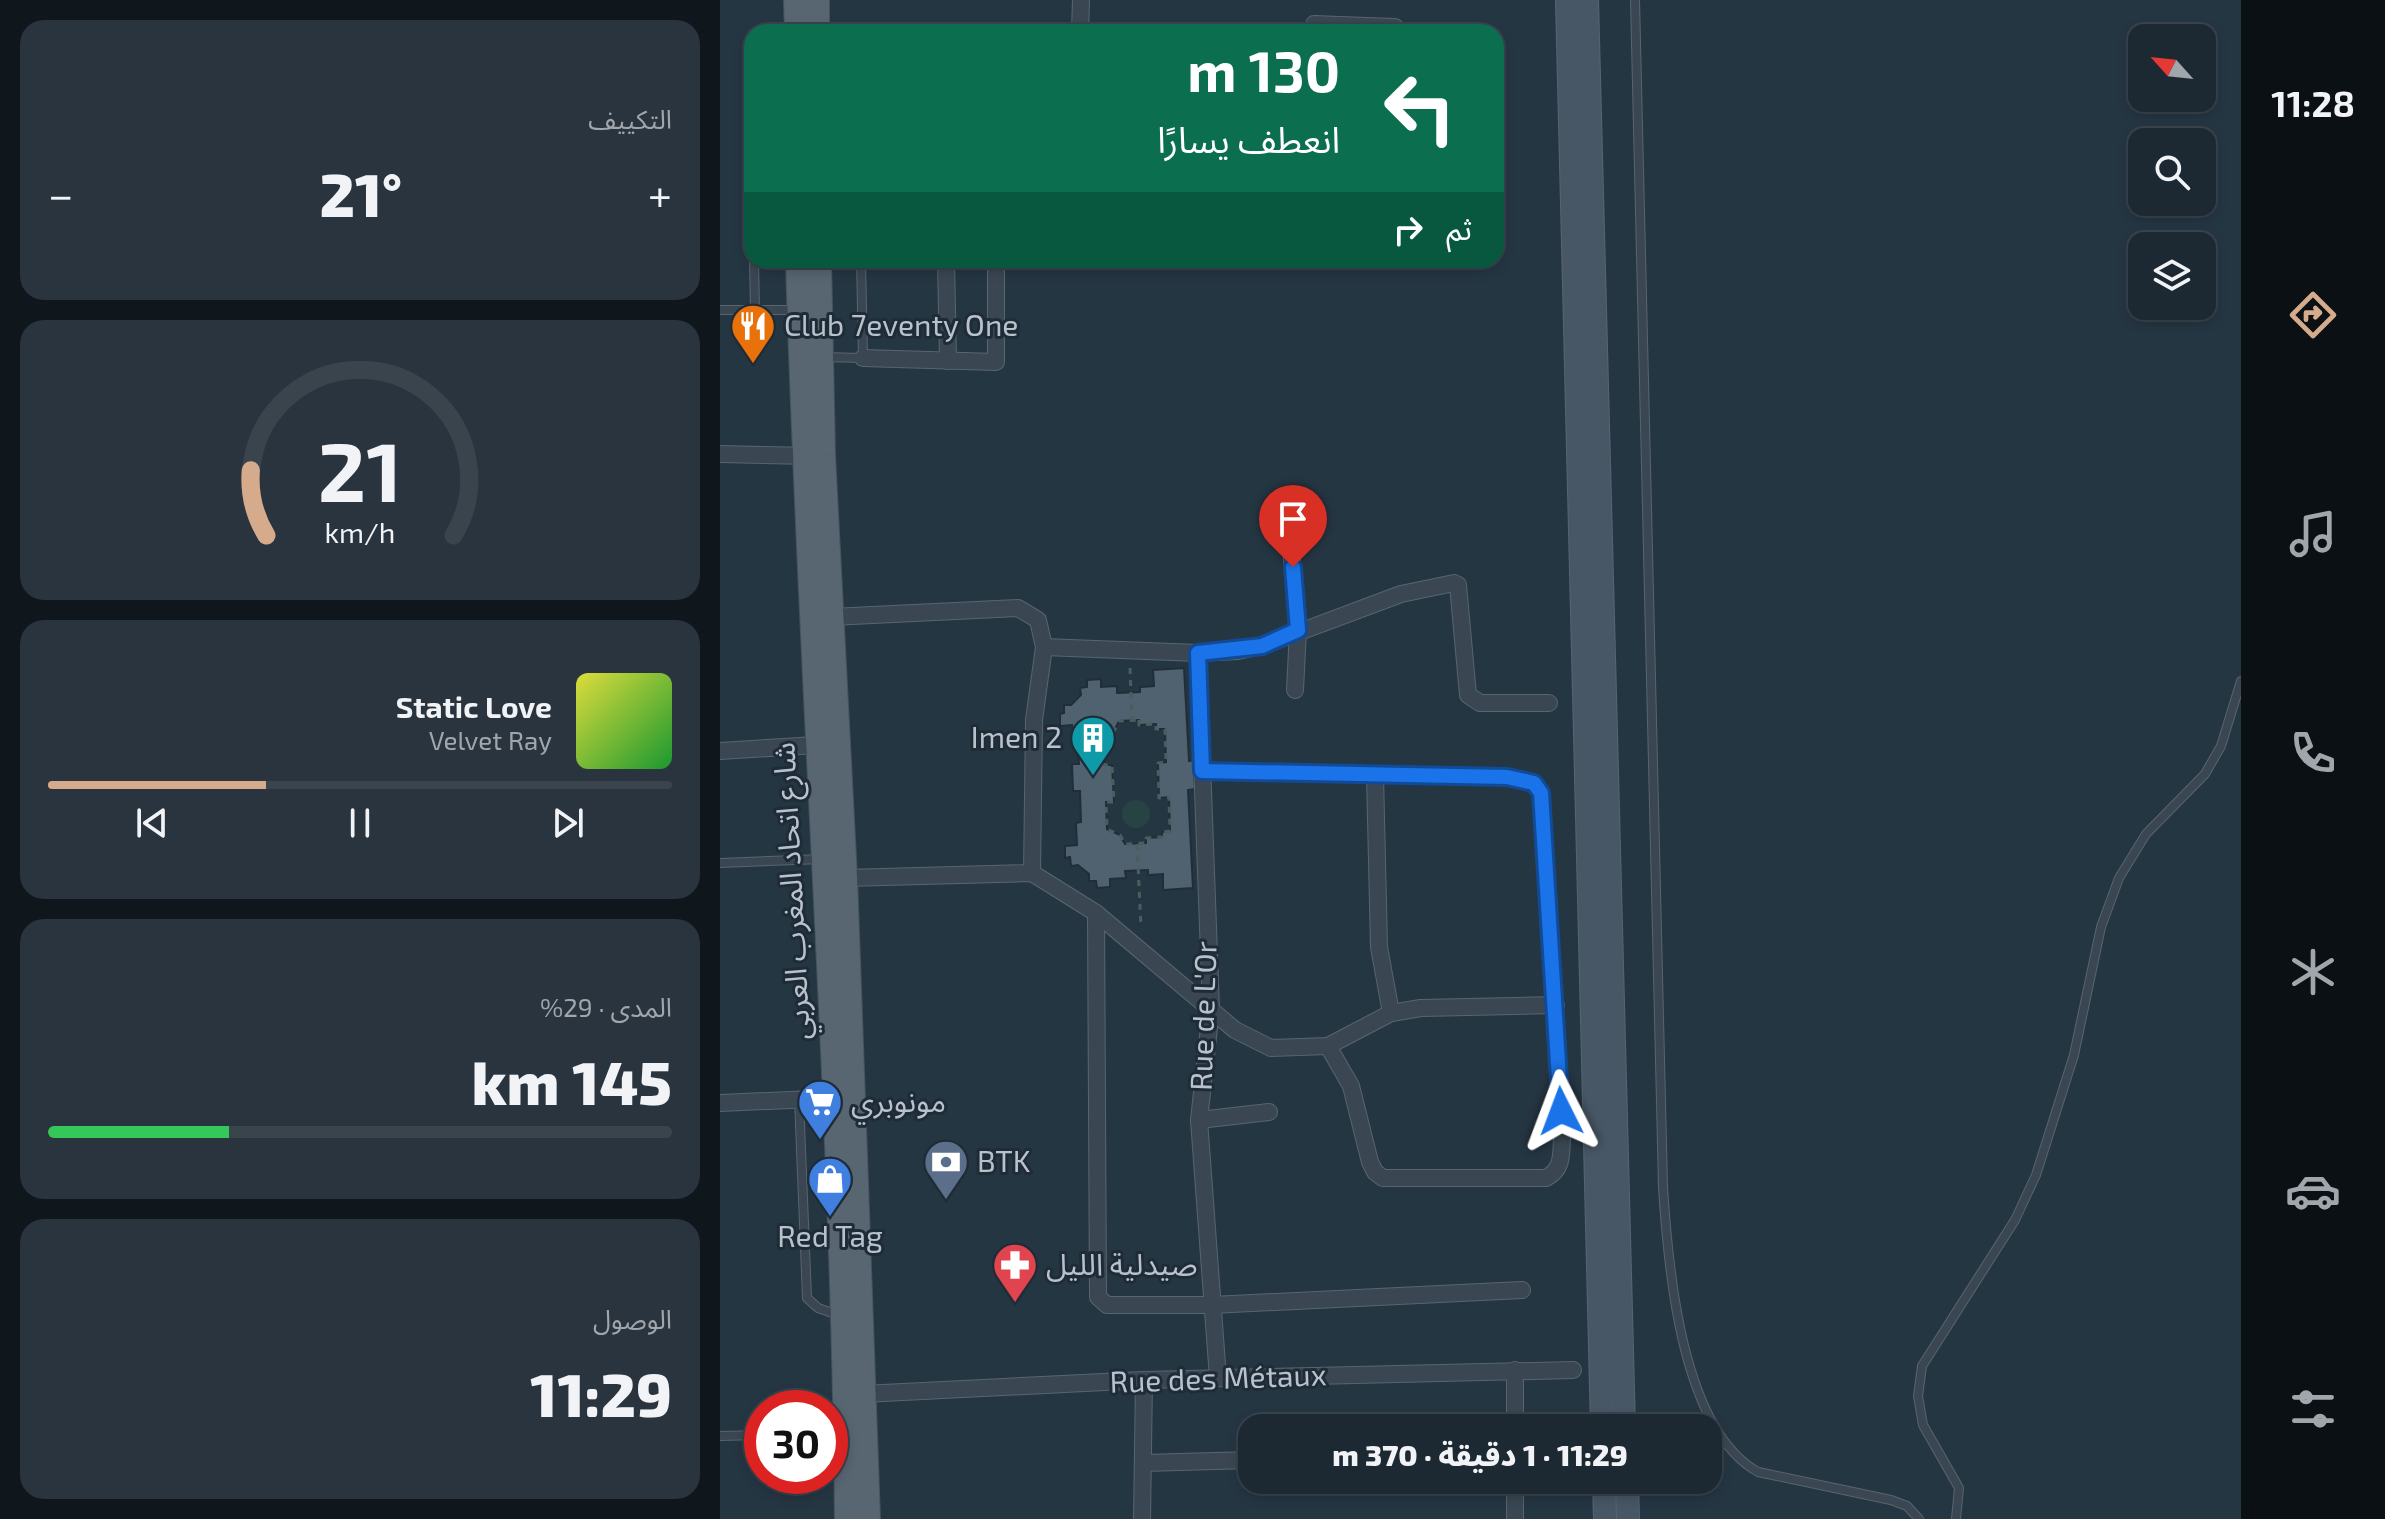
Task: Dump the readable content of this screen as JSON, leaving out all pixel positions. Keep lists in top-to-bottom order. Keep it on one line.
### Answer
{"streets":{"main road":["شارع اتحاد المغرب العربي"],"street":["Rue de L'Or","Rue des Métaux"]},"crossings":[["شارع اتحاد المغرب العربي","Rue des Métaux"],["Rue de L'Or","Rue des Métaux"]],"places":{"restaurant":["Club 7eventy One"],"building":["Imen 2"],"supermarket":["مونوبري"],"bank":["BTK"],"shop":["Red Tag"],"pharmacy":["صيدلية الليل"]},"north":"top left","page":{"tabs":"11:28","tile":["التكييف",["المدى · 29%","145 km"],["الوصول","11:29"]],"turn":["130 m","انعطف يسارًا"],"heat":["−","21°","+"],"then":"ثم","song":["Static Love","Velvet Ray"],"limit":"30","trip":"11:29 · 1 دقيقة · 370 m","gauge":["21","km/h"]}}
